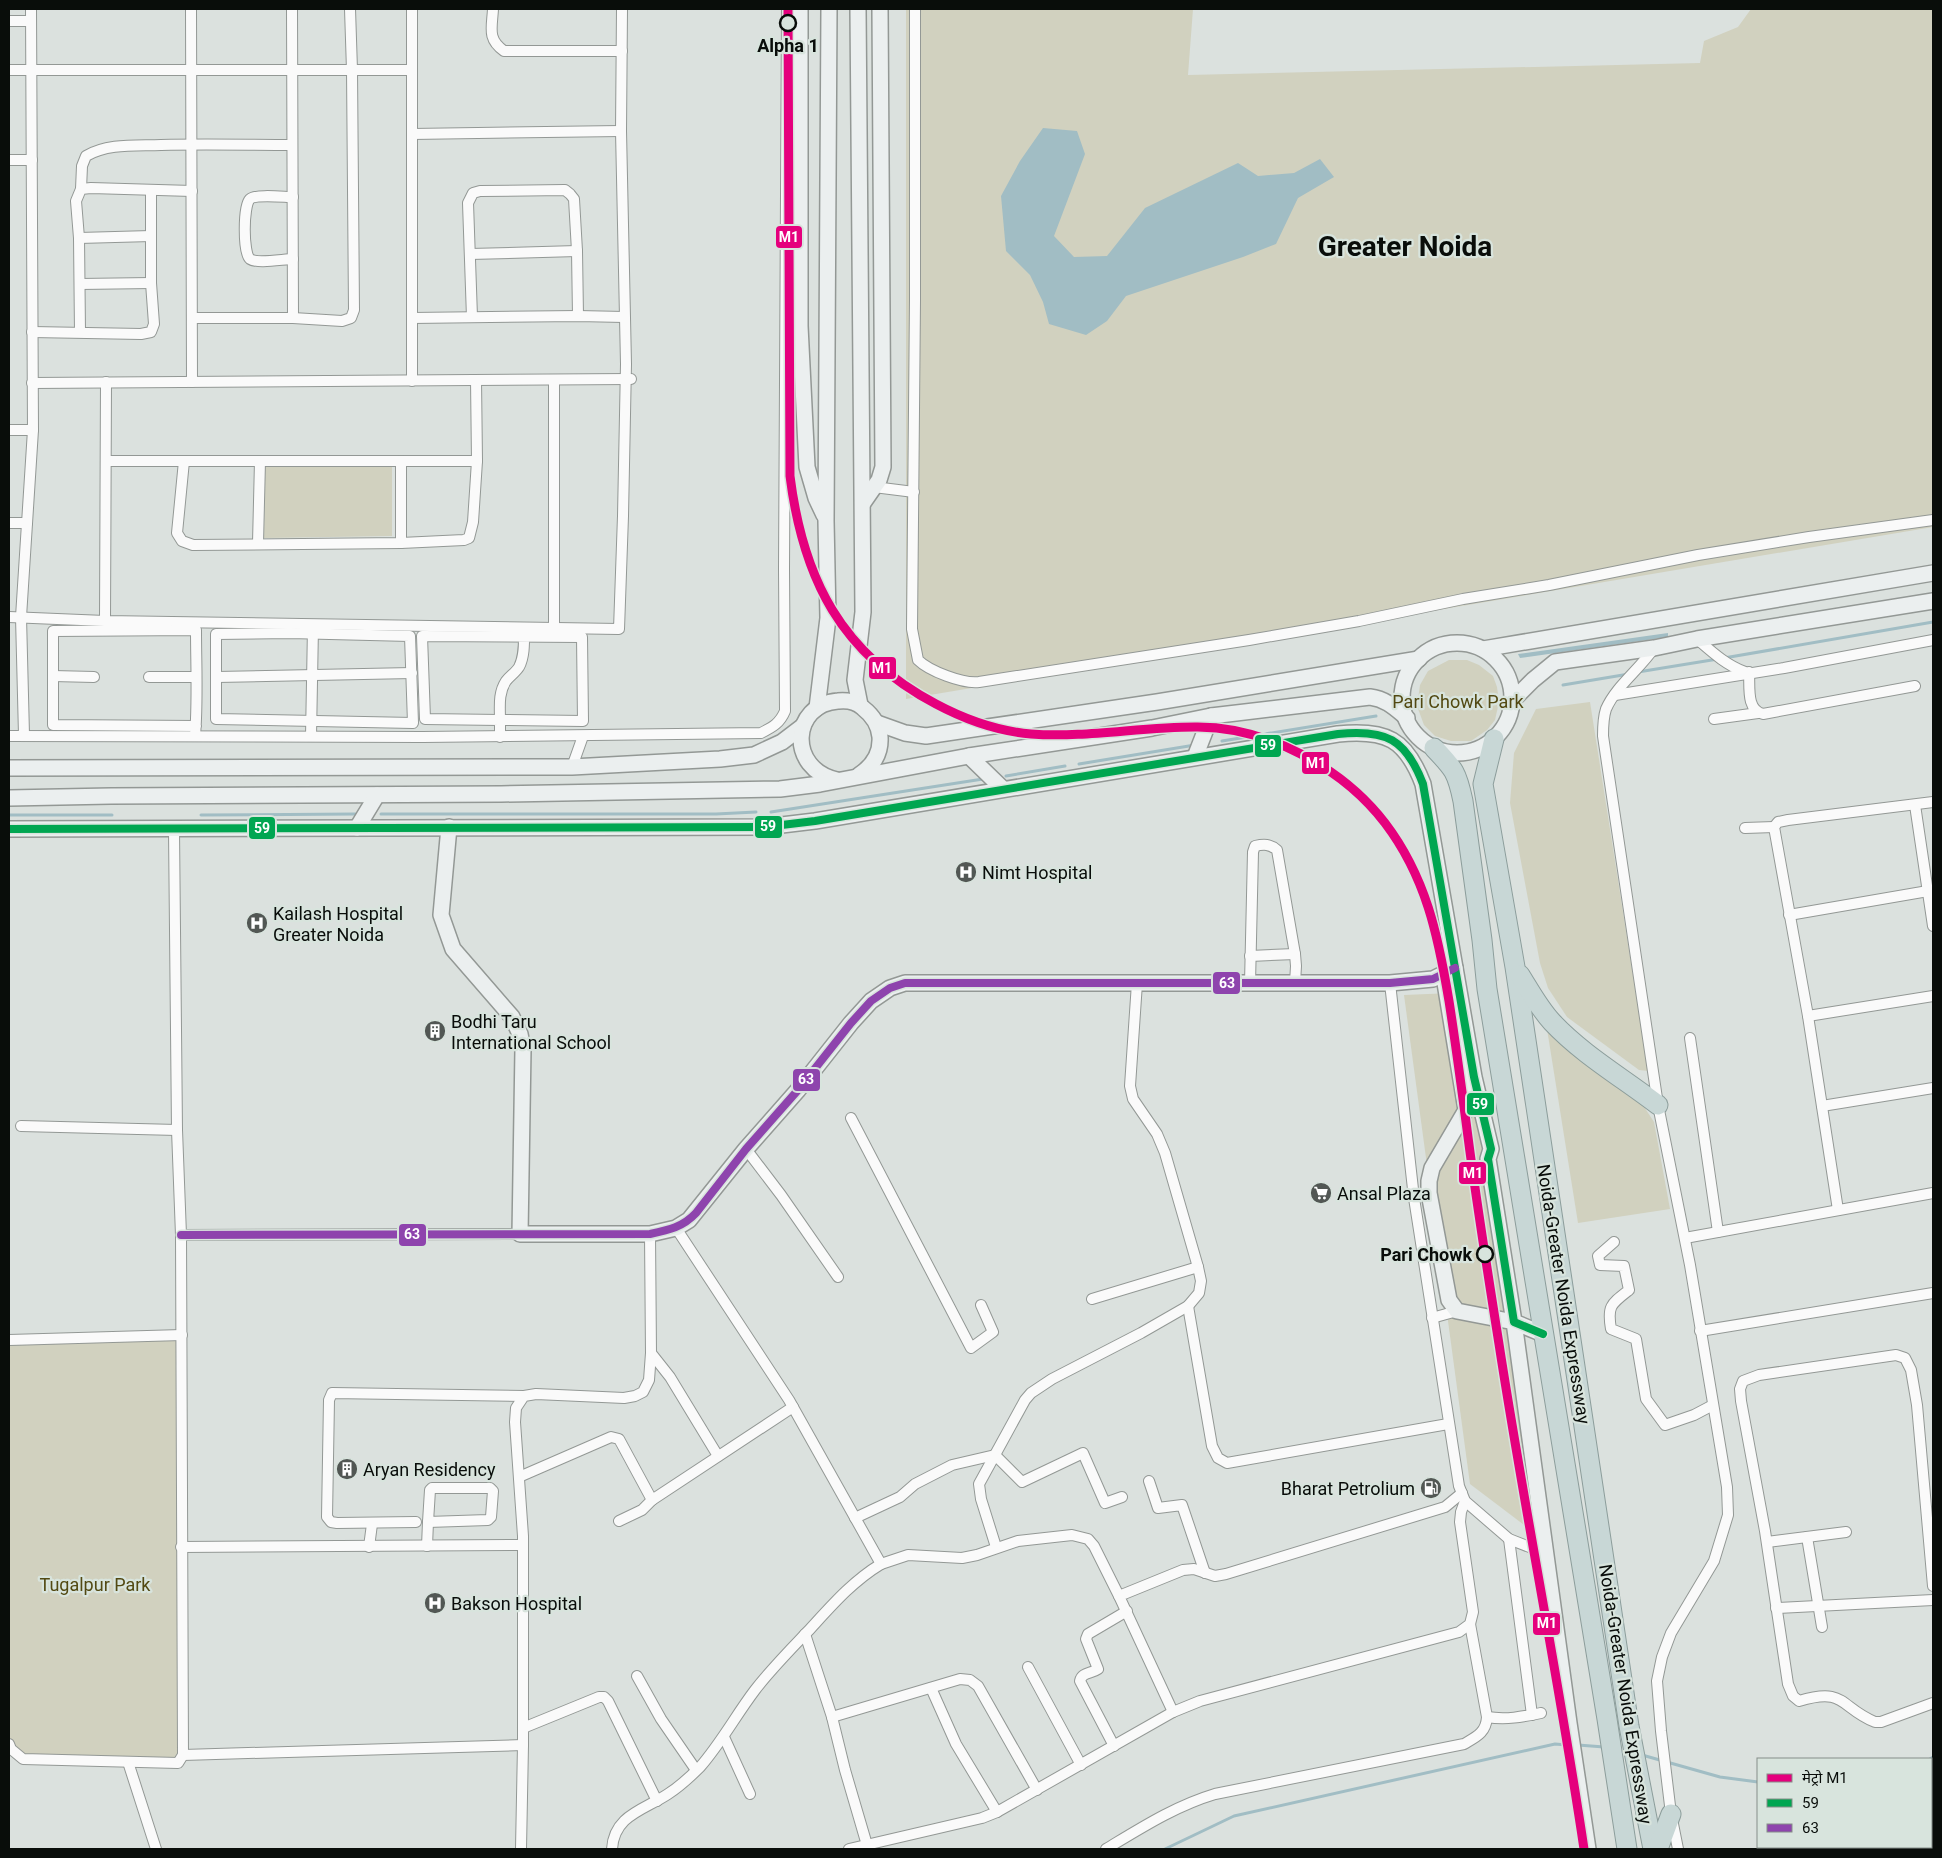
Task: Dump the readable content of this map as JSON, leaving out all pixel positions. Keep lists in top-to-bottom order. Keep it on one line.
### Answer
{"streets":{"highway":["Noida-Greater Noida Expressway"]},"districts":["Greater Noida"],"parks":["Pari Chowk Park","Tugalpur Park"],"places":{"other":["Alpha 1","Pari Chowk"],"hospital":["Nimt Hospital","Kailash Hospital Greater Noida","Bakson Hospital"],"building":["Bodhi Taru International School","Aryan Residency"],"supermarket":["Ansal Plaza"],"fuel station":["Bharat Petrolium"]},"lines":["metro line M1","transit line 59","transit line 63"],"legend":["मेट्रो M1","59","63"]}
